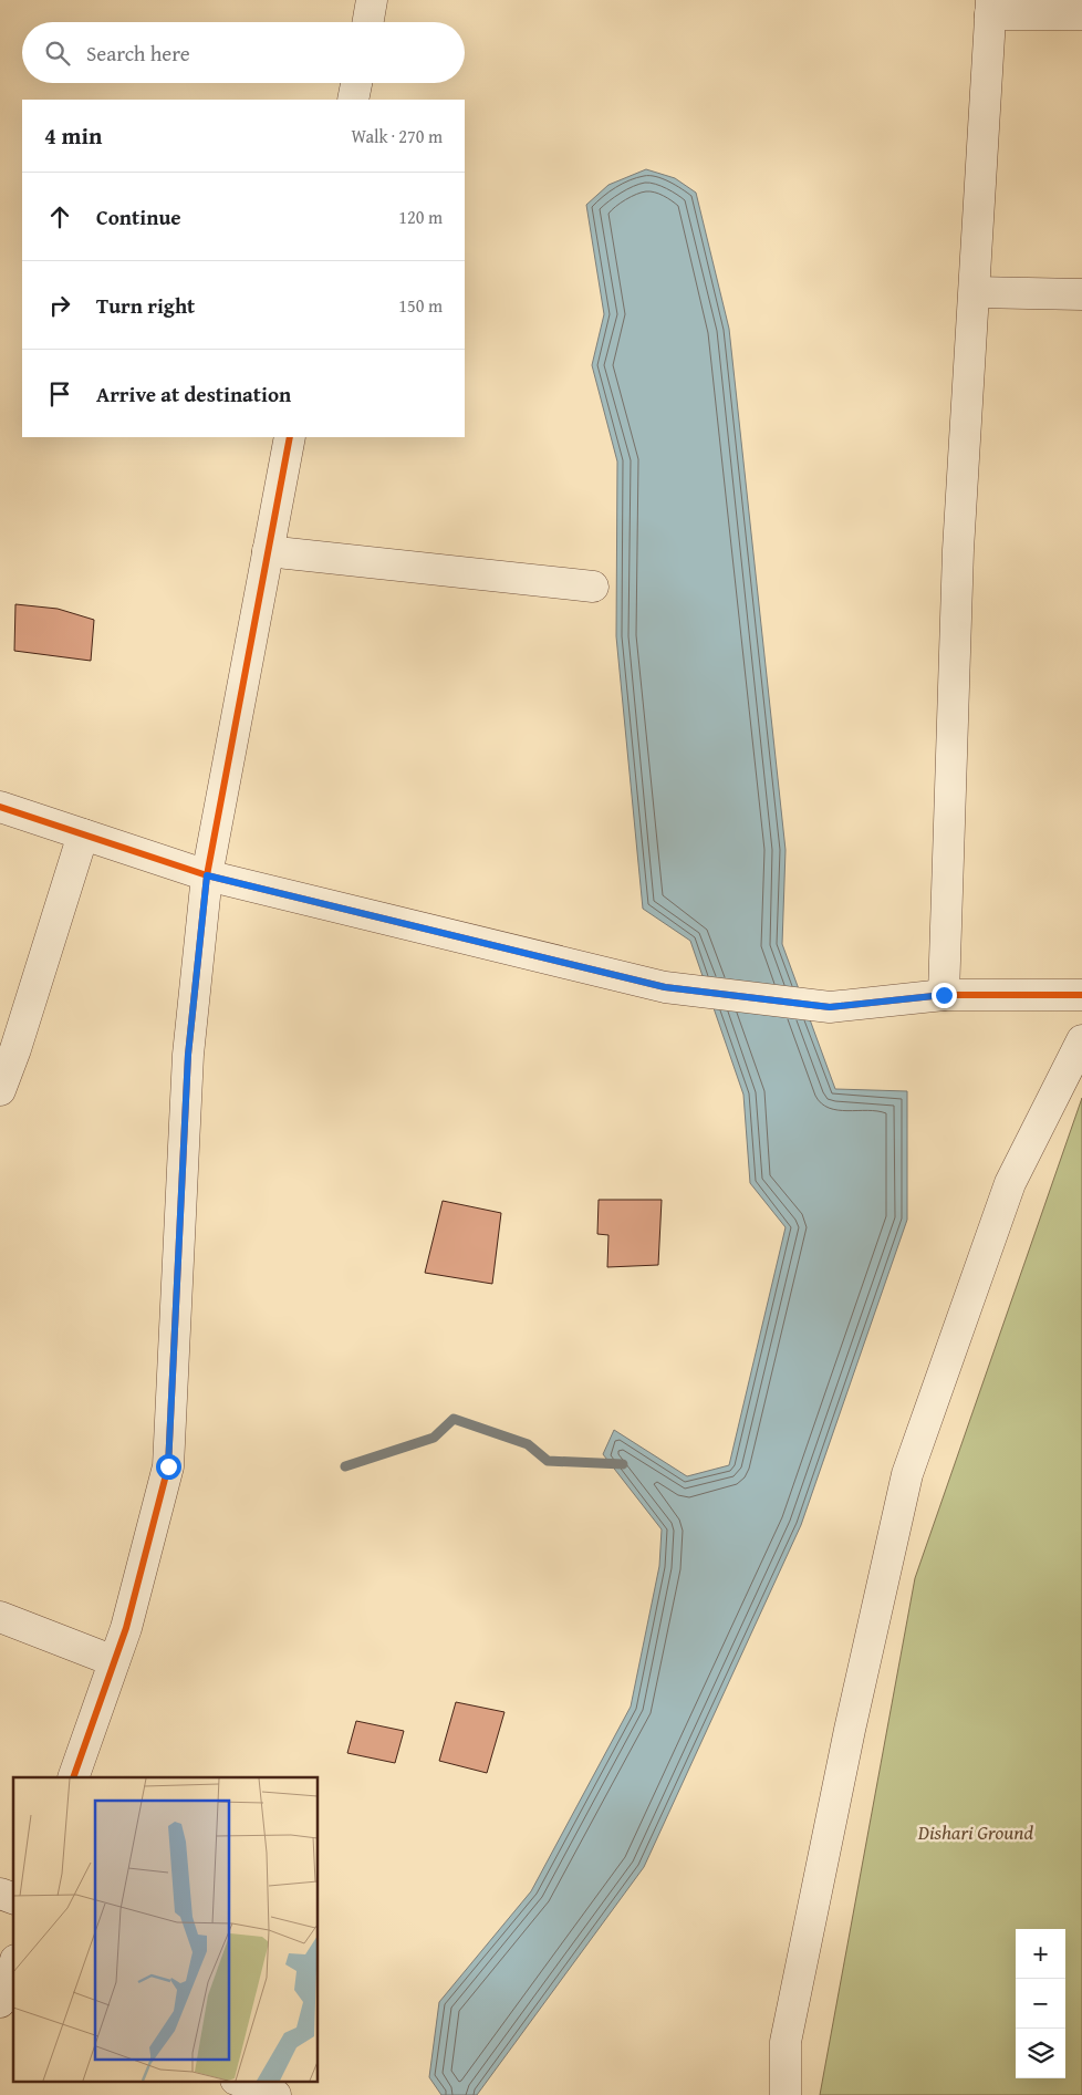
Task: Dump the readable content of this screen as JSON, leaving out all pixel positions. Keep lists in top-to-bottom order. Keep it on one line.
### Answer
{"parks":["Dishari Ground"],"page":{"search":"Search here","heading":["4 min","Walk · 270 m"],"list":[["Continue","120 m"],["Turn right","150 m"],"Arrive at destination"],"map_buttons":["+","−"]}}
